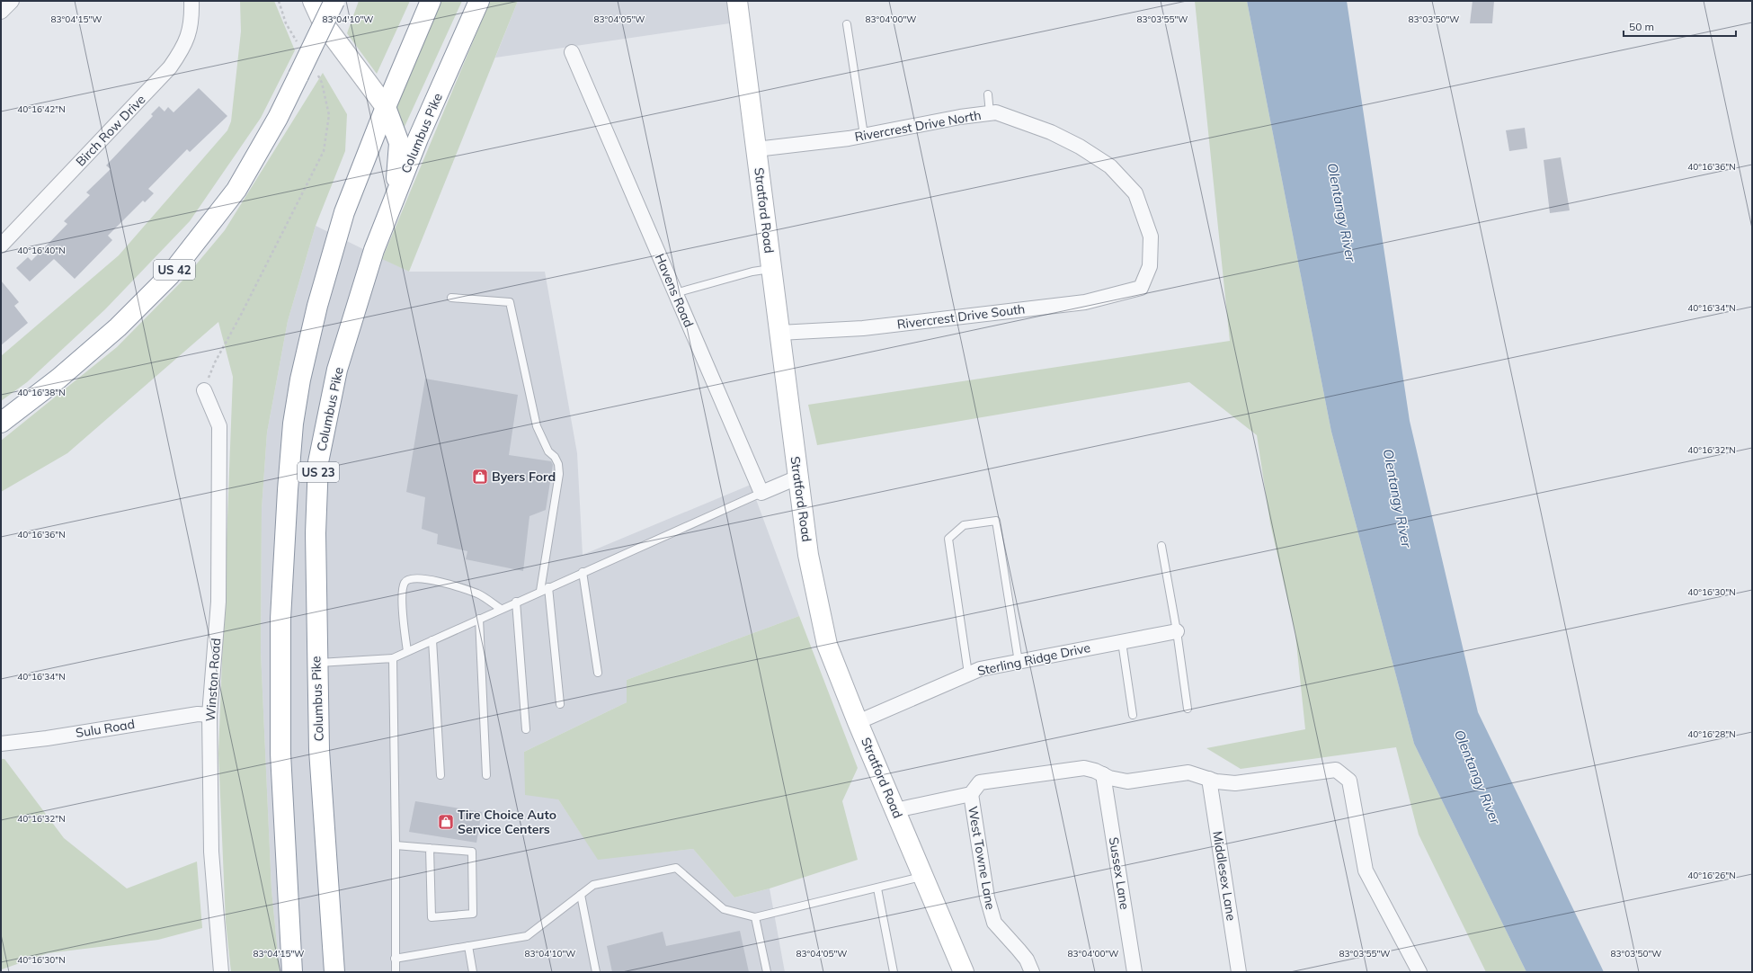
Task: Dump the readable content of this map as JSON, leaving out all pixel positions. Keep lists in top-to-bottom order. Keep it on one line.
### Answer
{"streets":{"main road":["Columbus Pike","Stratford Road","US 42","US 23"],"street":["Rivercrest Drive North","Birch Row Drive","Havens Road","Rivercrest Drive South","Sterling Ridge Drive","Winston Road","Sulu Road","West Towne Lane","Sussex Lane","Middlesex Lane"]},"crossings":[["Rivercrest Drive North","Stratford Road"],["Rivercrest Drive North","Rivercrest Drive South"],["Stratford Road","Rivercrest Drive South"],["Stratford Road","Sterling Ridge Drive"],["Stratford Road","West Towne Lane"],["Winston Road","Sulu Road"],["West Towne Lane","Sussex Lane"],["West Towne Lane","Middlesex Lane"]],"water":["Olentangy River"],"places":{"shop":["Byers Ford","Tire Choice Auto Service Centers"]},"scale_bar":"50 m","coordinates":["83°04'15\"W","83°04'10\"W","83°04'05\"W","83°04'00\"W","83°03'55\"W","83°03'50\"W","40°16'42\"N","40°16'36\"N","40°16'40\"N","40°16'34\"N","40°16'38\"N","40°16'32\"N","40°16'30\"N","40°16'28\"N","40°16'26\"N"]}
